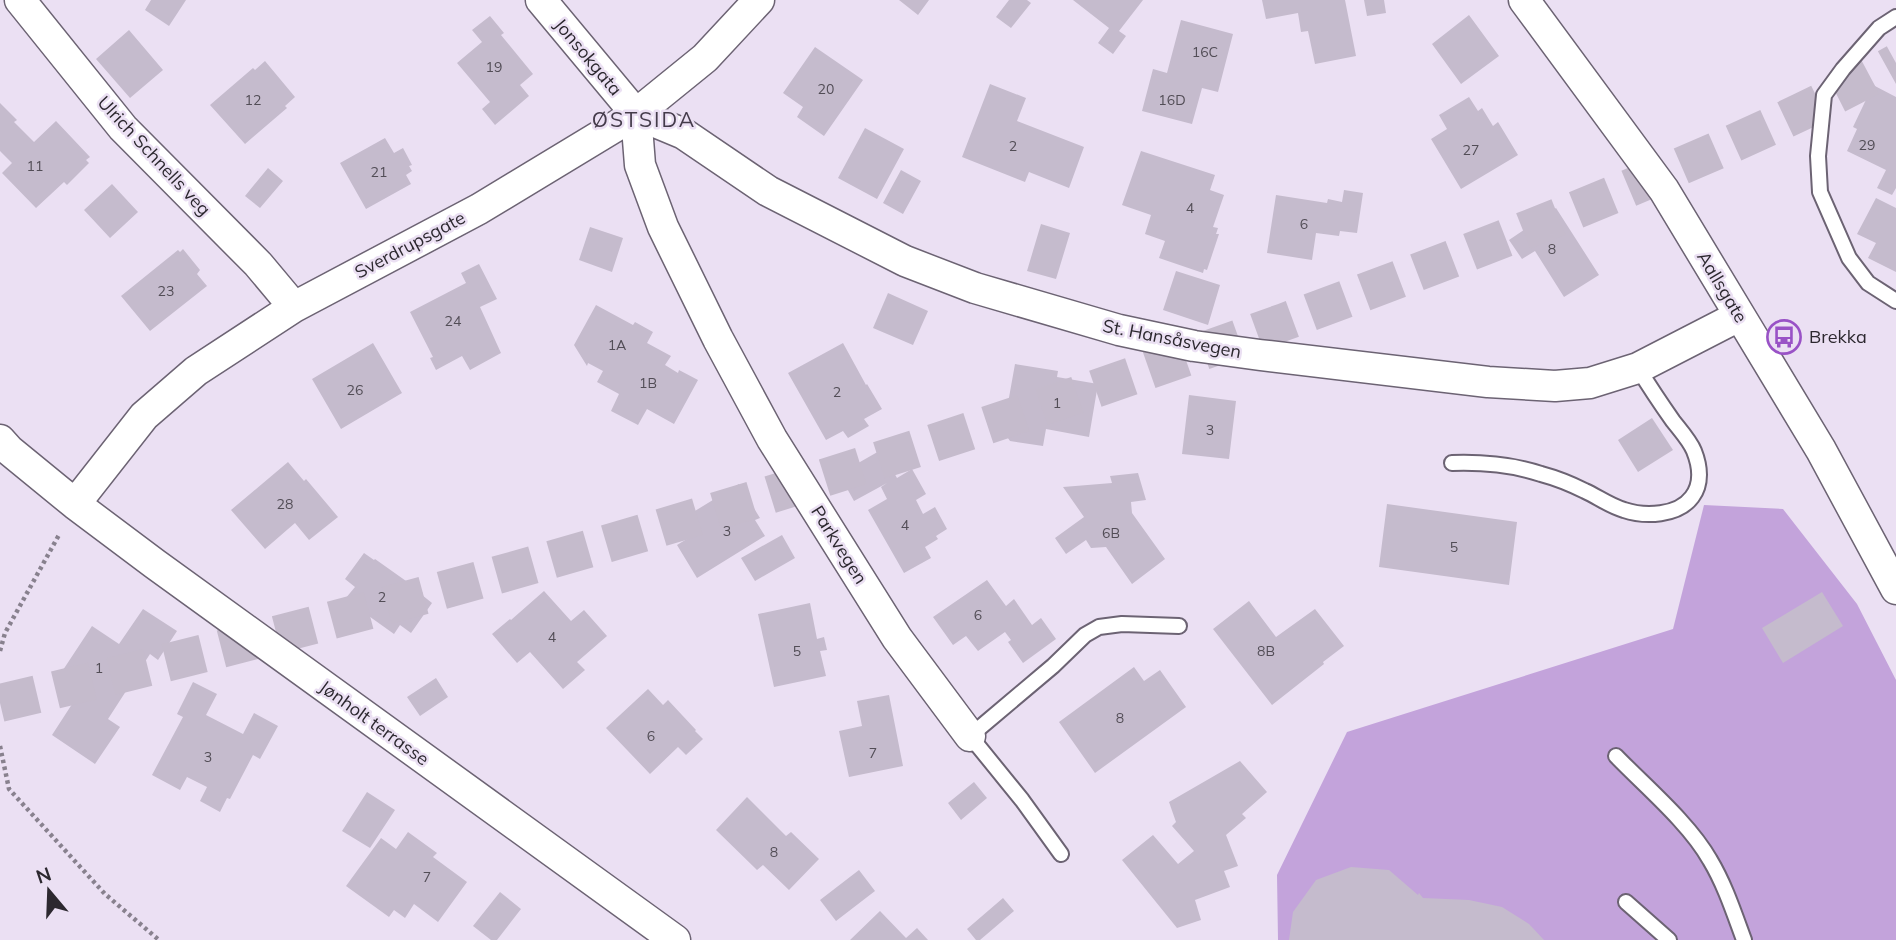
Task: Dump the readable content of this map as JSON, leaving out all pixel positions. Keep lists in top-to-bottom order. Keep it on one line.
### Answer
{"streets":{"street":["Jonsokgata","Ulrich Schnells veg","Sverdrupsgate","Aallsgate","St. Hansåsvegen","Parkvegen","Jønholt terrasse"]},"crossings":[["Jonsokgata","Sverdrupsgate"],["Jonsokgata","St. Hansåsvegen"],["Jonsokgata","Parkvegen"],["Ulrich Schnells veg","Sverdrupsgate"],["Sverdrupsgate","St. Hansåsvegen"],["Sverdrupsgate","Parkvegen"],["Sverdrupsgate","Jønholt terrasse"],["Aallsgate","St. Hansåsvegen"],["St. Hansåsvegen","Parkvegen"]],"districts":["ØSTSIDA"],"places":{"bus stop":["Brekka"]},"house_numbers":["16C","19","20","12","16D","29","2","27","11","21","4","6","8","23","24","1A","1B","26","2","1","3","28","4","3","6B","5","2","6","4","5","8B","1","8","6","7","3","8","7"],"north":"top"}
